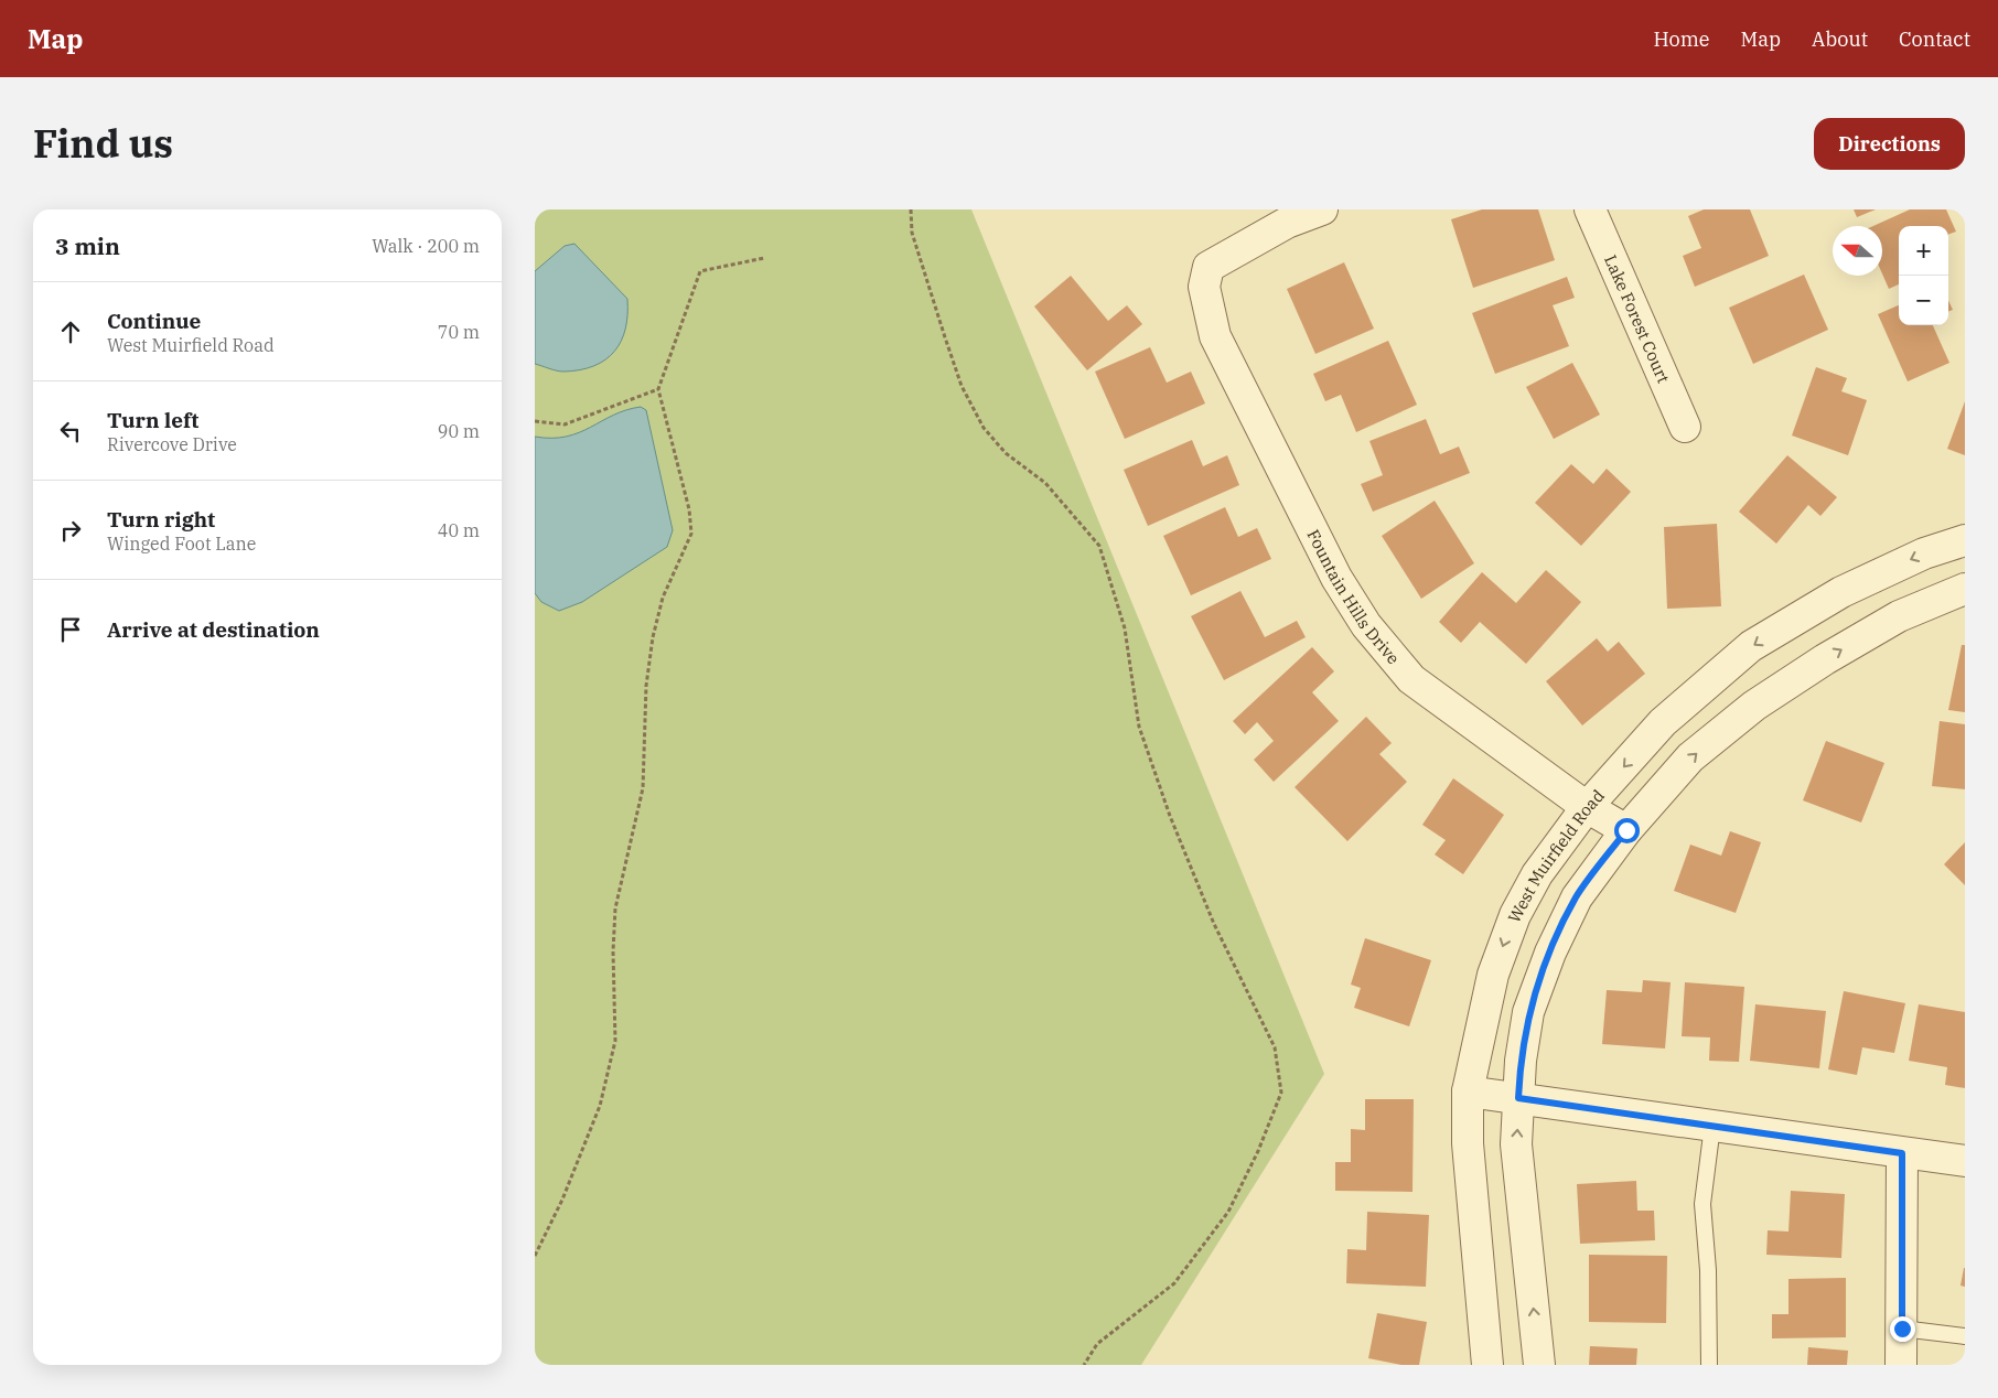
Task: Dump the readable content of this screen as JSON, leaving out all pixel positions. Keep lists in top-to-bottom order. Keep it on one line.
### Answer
{"streets":{"street":["Lake Forest Court","Fountain Hills Drive","West Muirfield Road"]},"crossings":[["Fountain Hills Drive","West Muirfield Road"]],"north":"left","page":{"header":"Map","nav":["Home","Map","About","Contact"],"title":"Find us","buttons":"Directions","heading":["3 min","Walk · 200 m"],"map_buttons":["+","−"],"list":[["Continue","West Muirfield Road","70 m"],["Turn left","Rivercove Drive","90 m"],["Turn right","Winged Foot Lane","40 m"],"Arrive at destination"]}}
